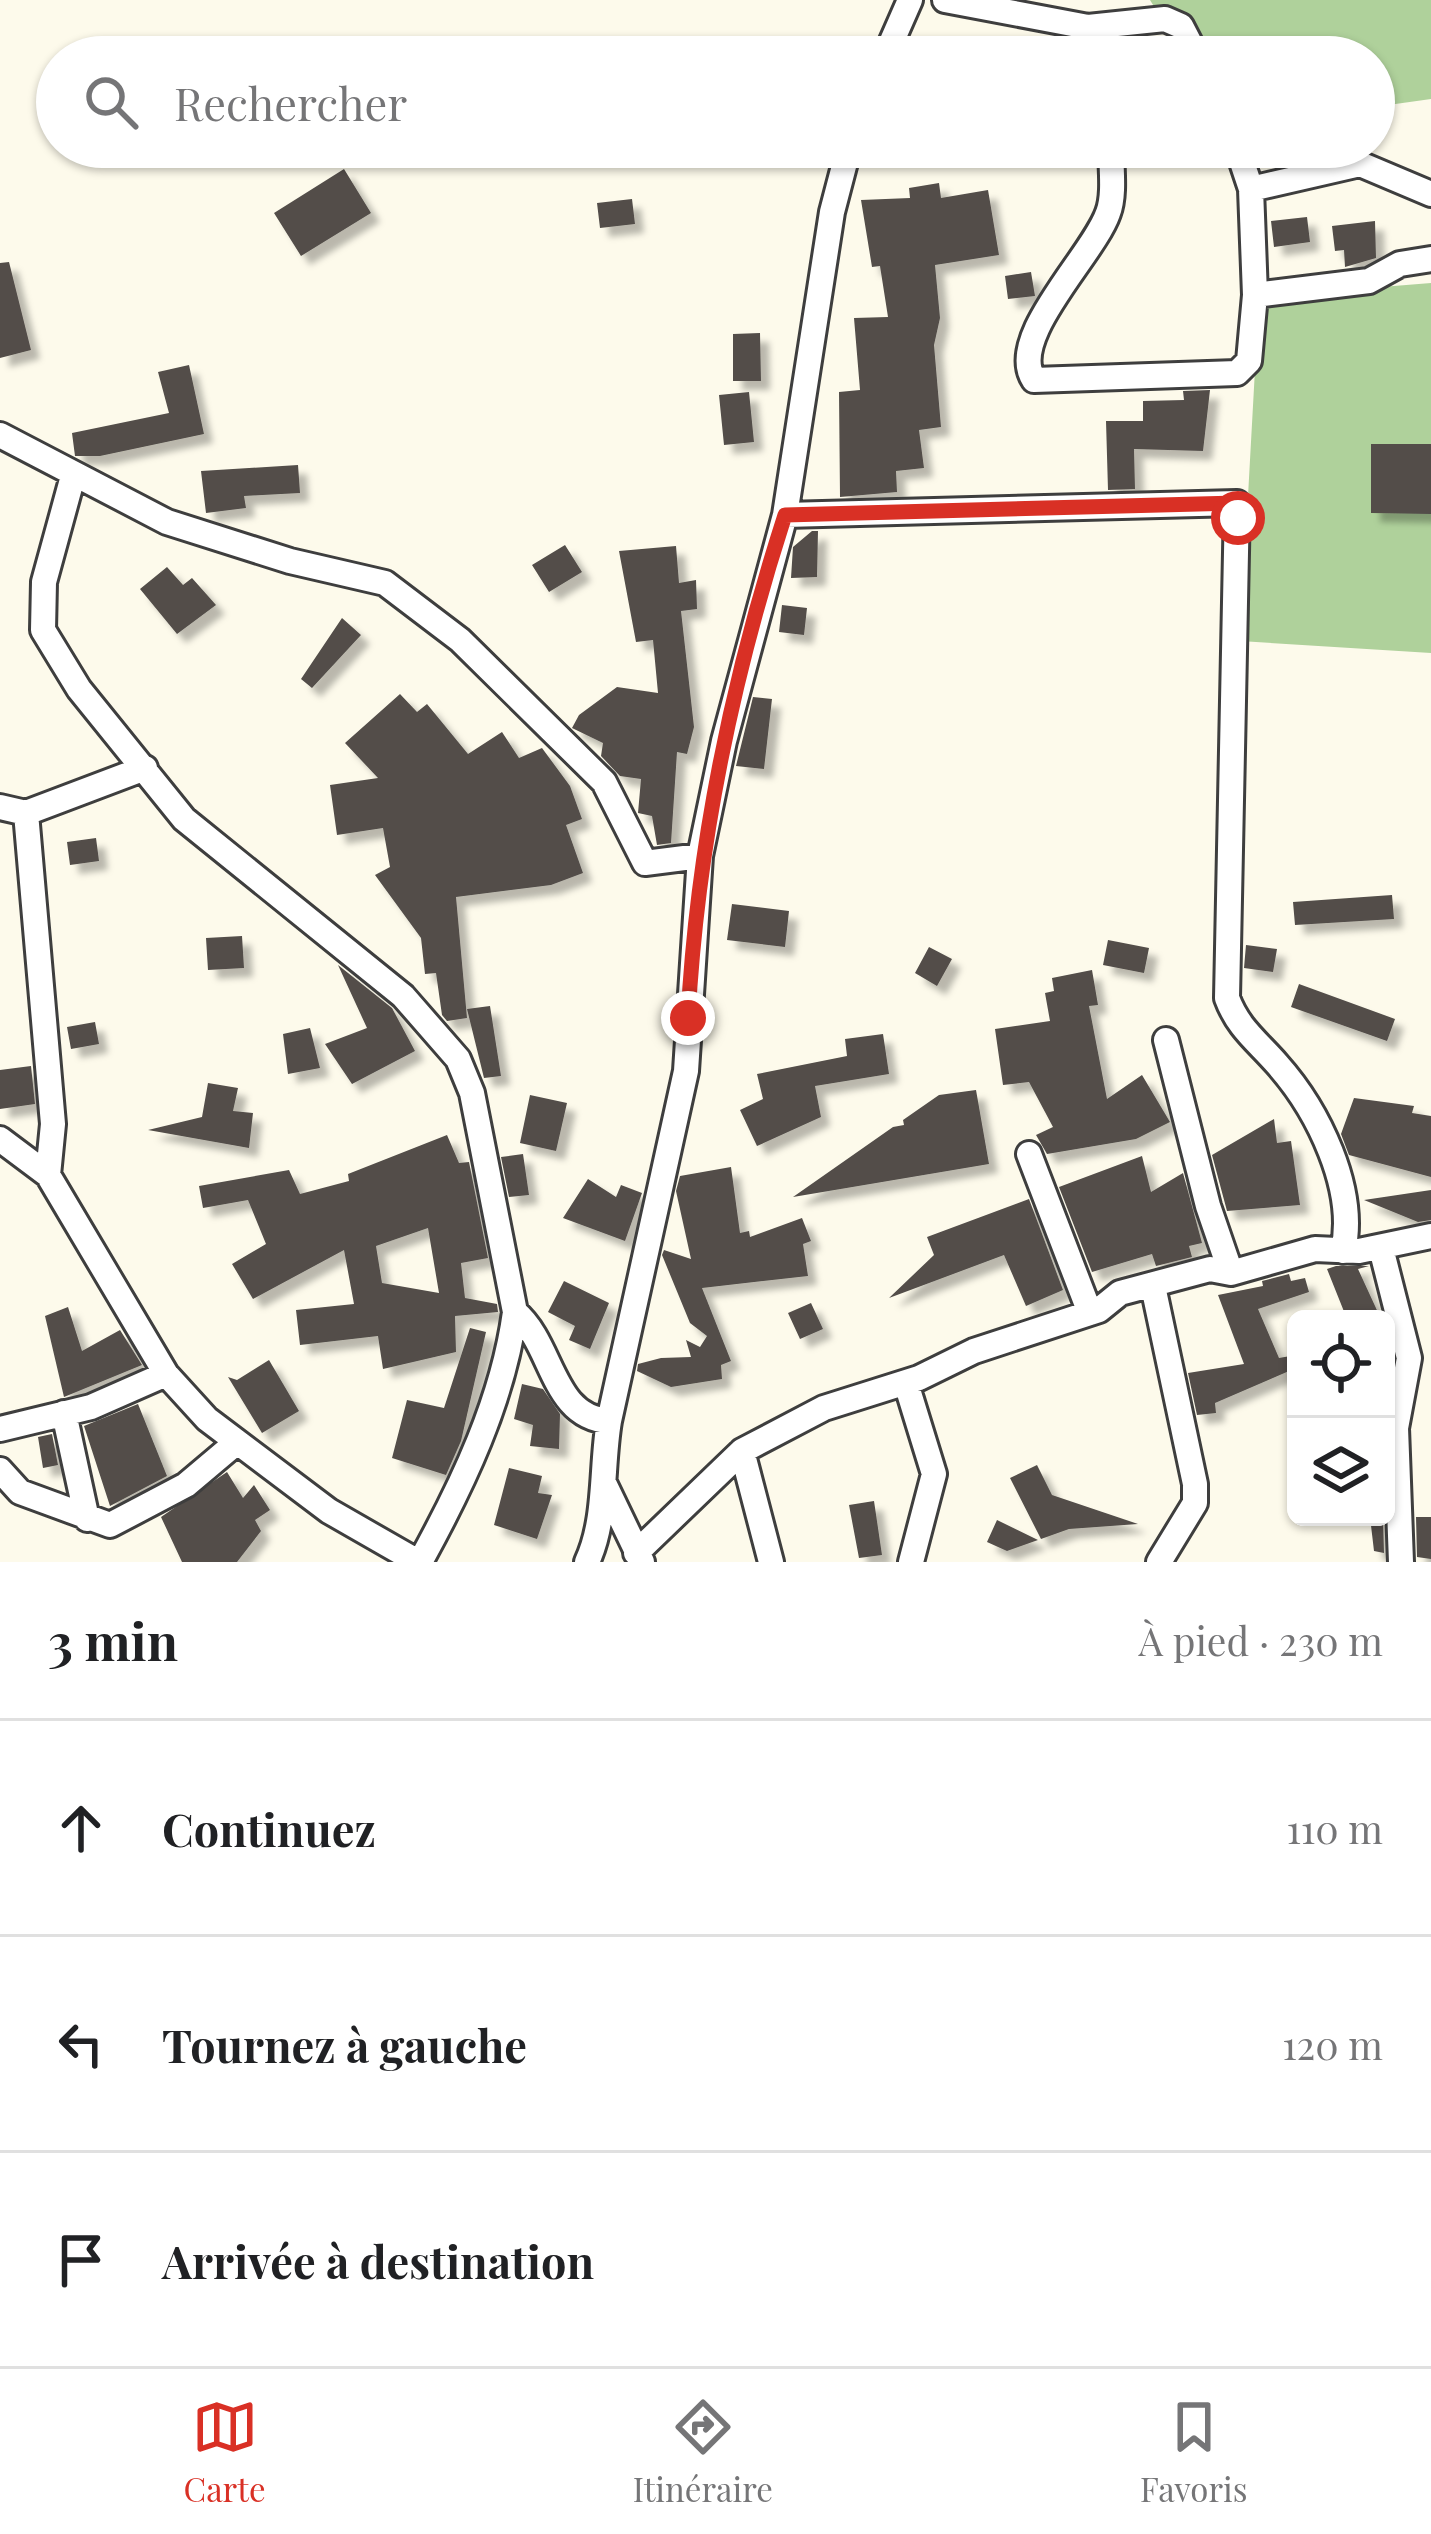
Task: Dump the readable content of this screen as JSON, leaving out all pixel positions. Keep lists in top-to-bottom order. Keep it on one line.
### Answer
{"page":{"search":"Rechercher","heading":["3 min","À pied · 230 m"],"list":[["Continuez","110 m"],["Tournez à gauche","120 m"],"Arrivée à destination"],"nav":["Carte","Itinéraire","Favoris"]}}
